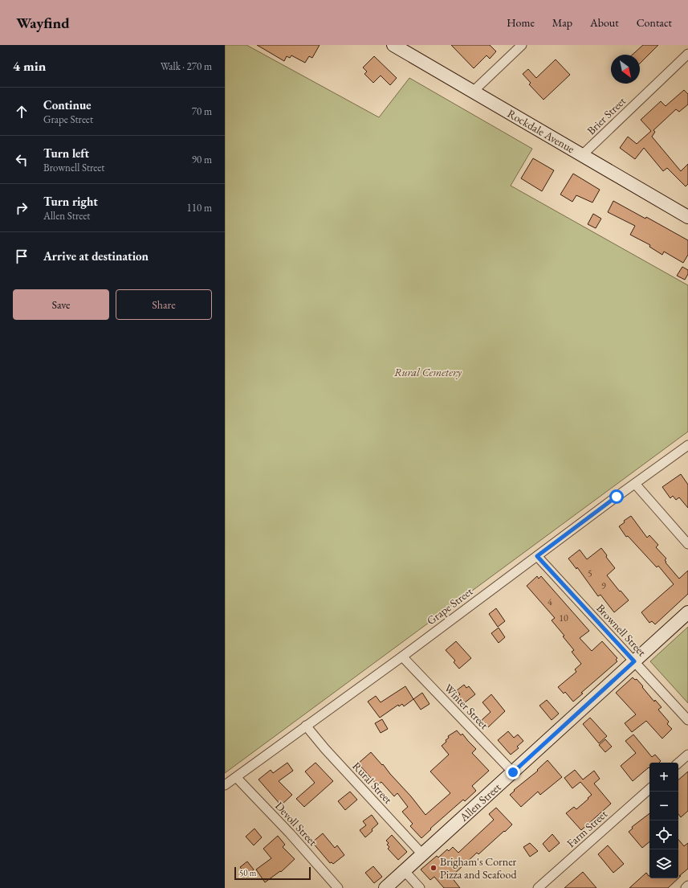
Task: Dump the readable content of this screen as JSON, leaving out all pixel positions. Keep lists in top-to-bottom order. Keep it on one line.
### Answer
{"streets":{"street":["Brier Street","Rockdale Avenue","Grape Street","Brownell Street","Winter Street","Rural Street","Allen Street","Devoll Street","Farm Street"]},"crossings":[["Brier Street","Rockdale Avenue"],["Grape Street","Brownell Street"],["Grape Street","Winter Street"],["Grape Street","Rural Street"],["Grape Street","Devoll Street"],["Brownell Street","Allen Street"],["Winter Street","Allen Street"],["Rural Street","Allen Street"]],"parks":["Rural Cemetery"],"places":["Brigham's Corner Pizza and Seafood"],"house_numbers":["5","9","4","10"],"scale_bar":"50 m","north":"bottom right","page":{"header":"Wayfind","nav":["Home","Map","About","Contact"],"heading":["4 min","Walk · 270 m"],"list":[["Continue","Grape Street","70 m"],["Turn left","Brownell Street","90 m"],["Turn right","Allen Street","110 m"],"Arrive at destination"],"buttons":["Save","Share"],"map_buttons":["+","−"],"scale":"50 m"}}
